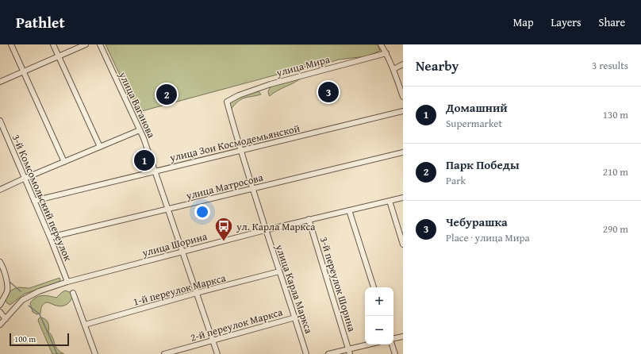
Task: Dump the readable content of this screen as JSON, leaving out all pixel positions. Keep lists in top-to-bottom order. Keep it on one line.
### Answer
{"streets":{"street":["улица Мира","улица Ваганова","улица Зои Космодемьянской","улица Матросова","3-й Комсомольский переулок","улица Шорина","3-й переулок Шорина","улица Карла Маркса","1-й переулок Маркса","2-й переулок Маркса"]},"crossings":[["улица Мира","улица Карла Маркса"],["улица Ваганова","улица Зои Космодемьянской"],["улица Ваганова","улица Матросова"],["улица Ваганова","улица Шорина"],["улица Ваганова","1-й переулок Маркса"],["улица Ваганова","2-й переулок Маркса"],["улица Зои Космодемьянской","3-й Комсомольский переулок"],["улица Зои Космодемьянской","улица Карла Маркса"],["улица Матросова","3-й Комсомольский переулок"],["улица Матросова","улица Карла Маркса"],["3-й Комсомольский переулок","улица Шорина"],["улица Шорина","3-й переулок Шорина"],["улица Шорина","улица Карла Маркса"],["улица Карла Маркса","1-й переулок Маркса"],["улица Карла Маркса","2-й переулок Маркса"]],"places":{"bus stop":["ул. Карла Маркса"]},"scale_bar":"100 m","page":{"header":"Pathlet","nav":["Map","Layers","Share"],"heading":["Nearby","3 results"],"pins":["3","2","1"],"list":[{"mark":"1","name":"Домашний","note":"Supermarket","value":"130 m"},{"mark":"2","name":"Парк Победы","note":"Park","value":"210 m"},{"mark":"3","name":"Чебурашка","note":"Place · улица Мира","value":"290 m"}],"map_buttons":["+","−"],"scale":"100 m"}}
